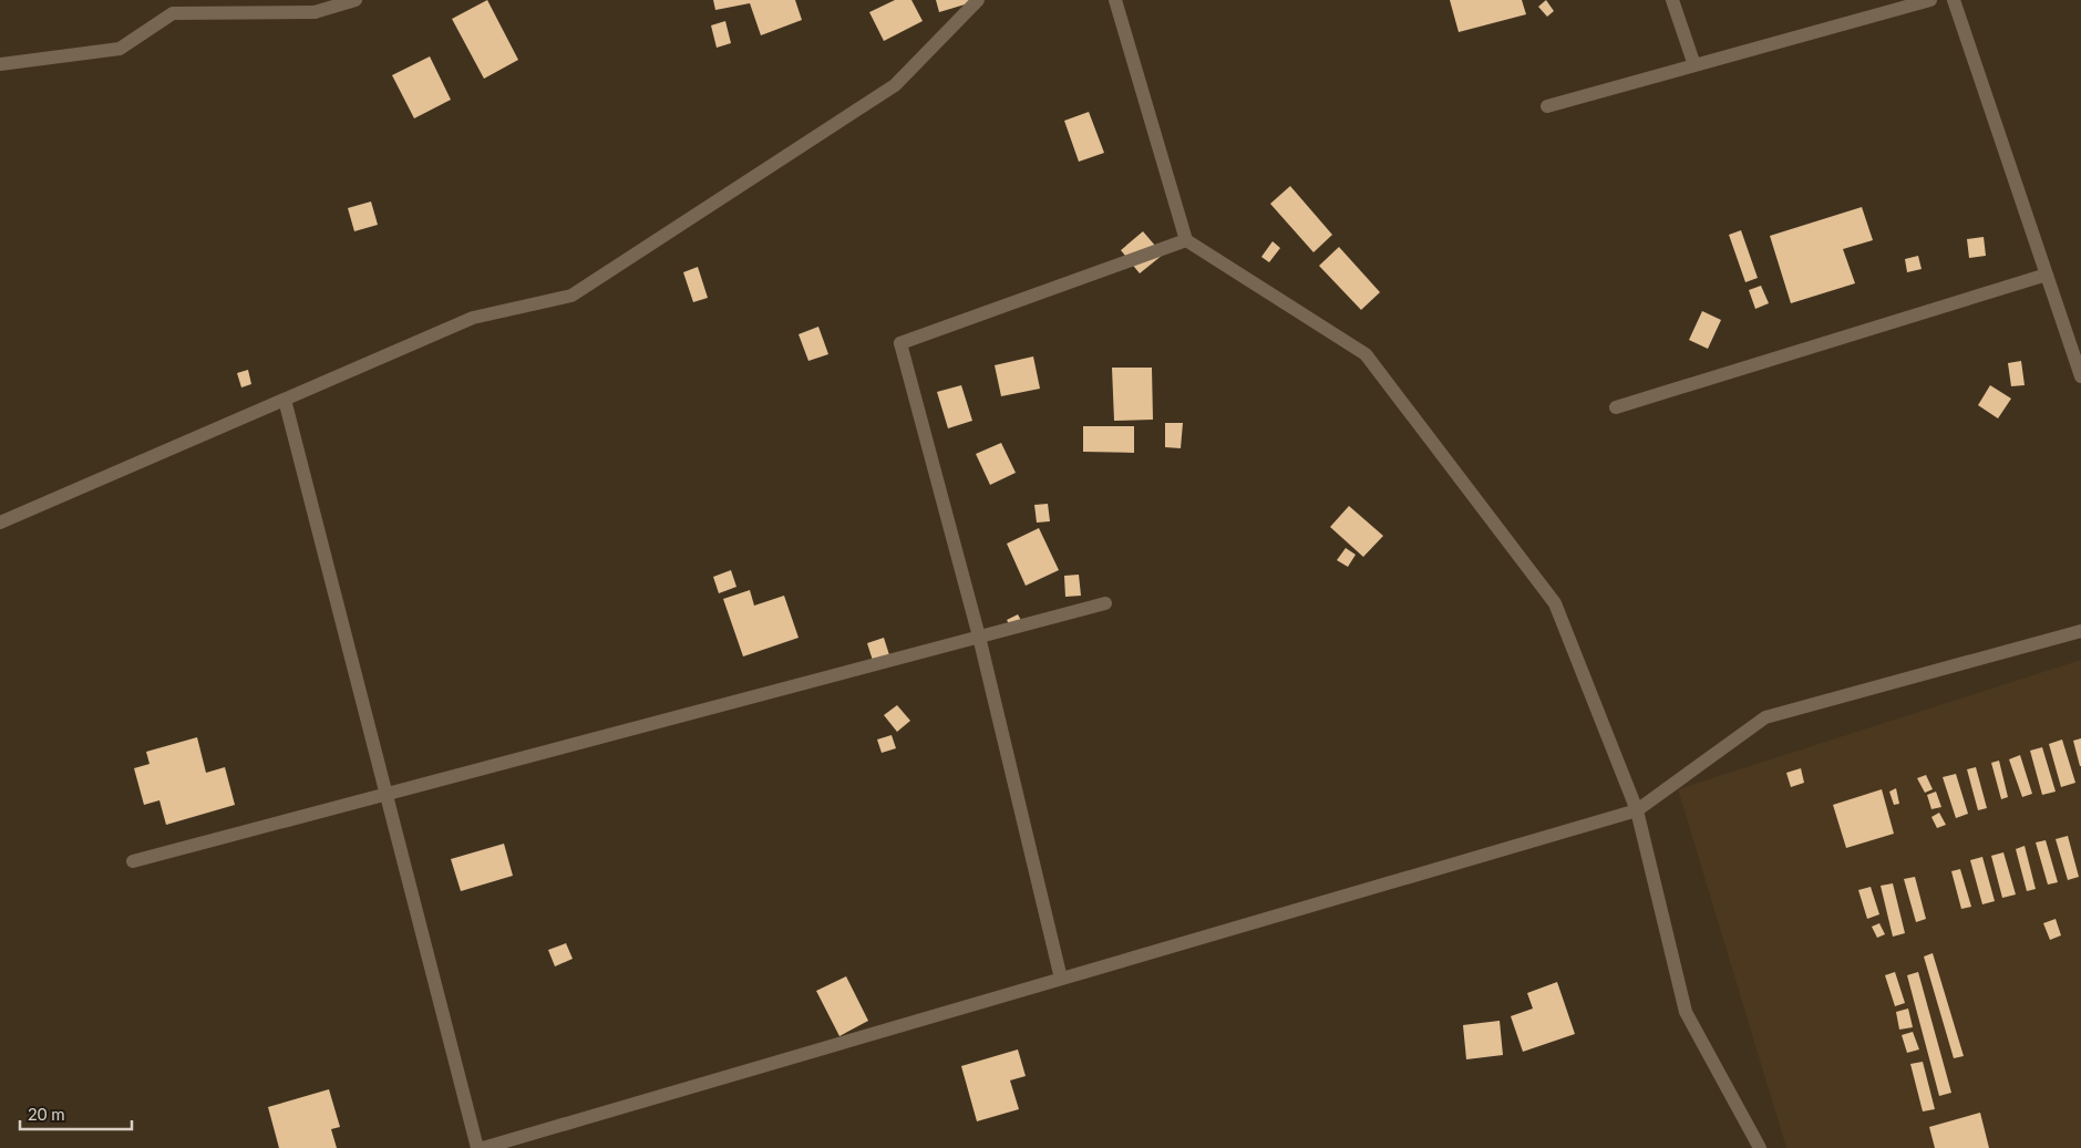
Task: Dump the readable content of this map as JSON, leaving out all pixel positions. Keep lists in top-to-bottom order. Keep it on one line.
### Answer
{"scale_bar":"20 m"}
